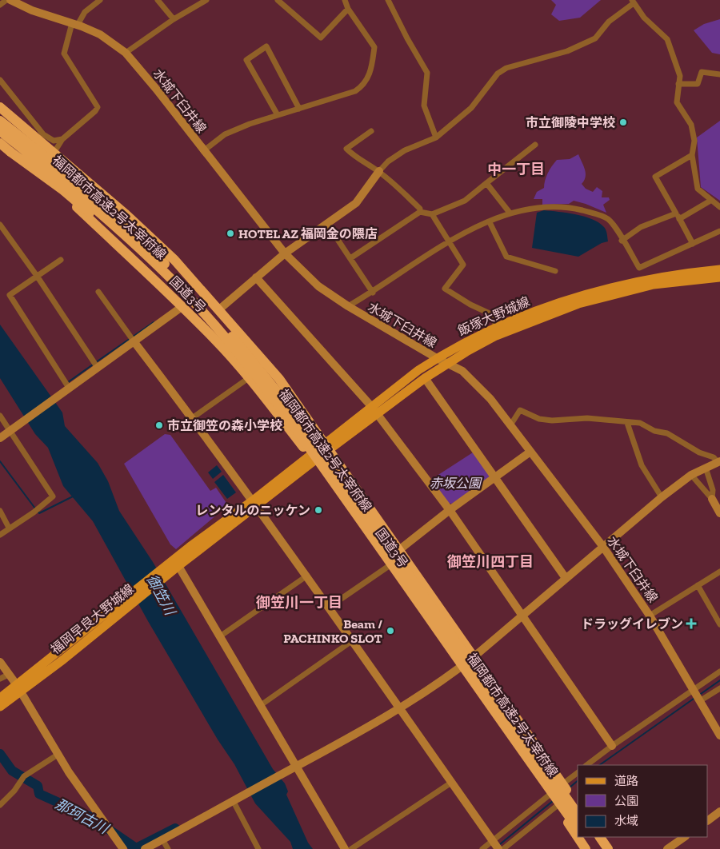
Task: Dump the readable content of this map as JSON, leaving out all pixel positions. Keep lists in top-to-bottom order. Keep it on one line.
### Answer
{"streets":{"highway":["福岡都市高速2号太宰府線","国道3号"],"main road":["飯塚大野城線","福岡早良大野城線"],"street":["水城下臼井線"]},"crossings":[["水城下臼井線","飯塚大野城線"],["福岡都市高速2号太宰府線","国道3号"],["国道3号","飯塚大野城線"],["国道3号","福岡早良大野城線"],["飯塚大野城線","福岡早良大野城線"]],"districts":["中一丁目","御笠川四丁目","御笠川一丁目"],"water":["御笠川","那珂古川"],"parks":["赤坂公園"],"places":{"other":["市立御陵中学校","HOTEL AZ 福岡金の隈店","市立御笠の森小学校","レンタルのニッケン","Beam / PACHINKO SLOT"],"health":["ドラッグイレブン"]},"legend":["道路","公園","水域"]}
